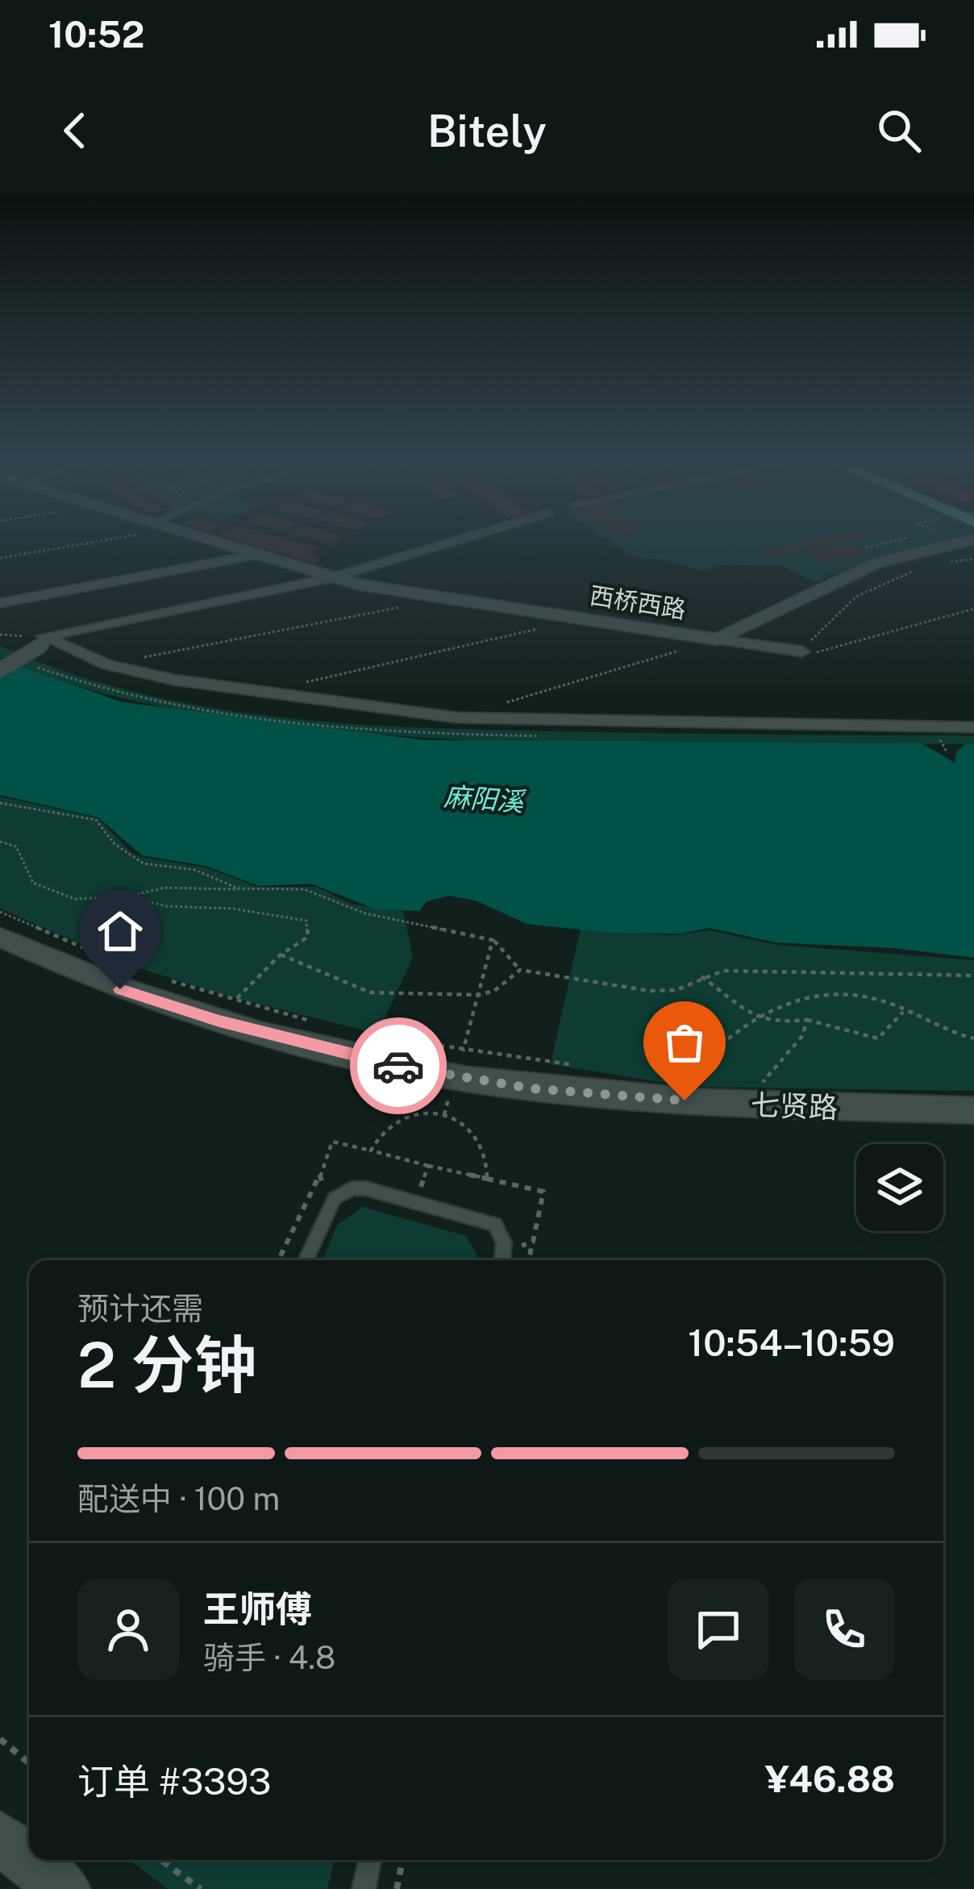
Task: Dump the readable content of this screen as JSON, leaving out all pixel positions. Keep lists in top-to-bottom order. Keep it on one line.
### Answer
{"streets":{"main road":["西桥西路","七贤路"]},"water":["麻阳溪"],"page":{"status":"10:52","header":"Bitely","heading":["2 分钟","预计还需","10:54–10:59"],"panel":["王师傅","骑手 · 4.8","订单 #3393","¥46.88"],"bar":"配送中 · 100 m"}}
